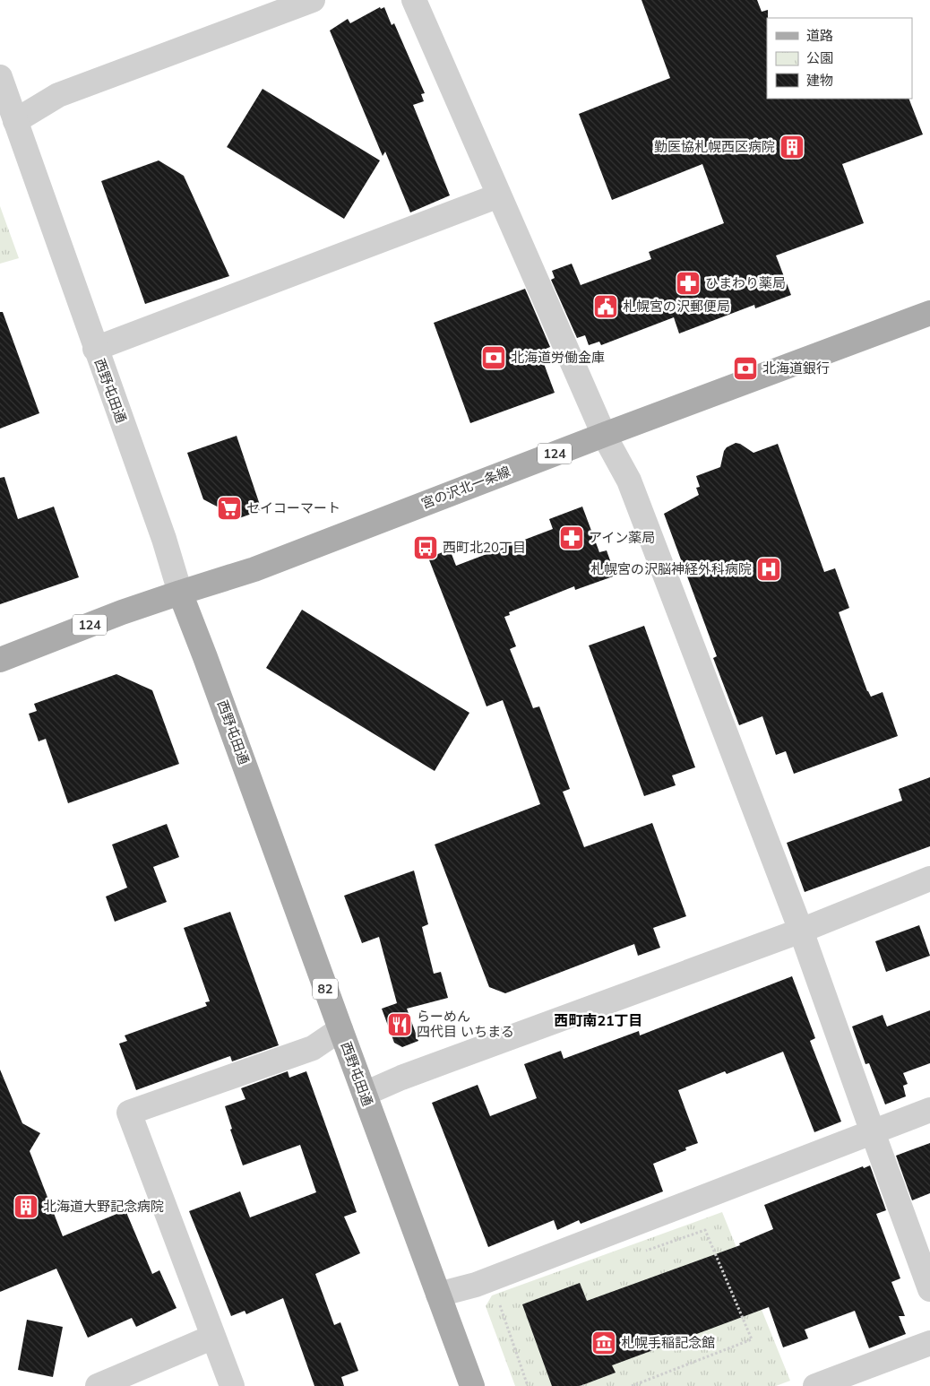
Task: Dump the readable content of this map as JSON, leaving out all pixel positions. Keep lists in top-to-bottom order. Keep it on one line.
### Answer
{"streets":{"main road":["西野屯田通","124","宮の沢北一条線","82"]},"crossings":[["西野屯田通","宮の沢北一条線"]],"districts":["西町南21丁目"],"places":{"building":["勤医協札幌西区病院","北海道大野記念病院"],"pharmacy":["ひまわり薬局","アイン薬局"],"public building":["札幌宮の沢郵便局"],"bank":["北海道労働金庫","北海道銀行"],"supermarket":["セイコーマート"],"bus stop":["西町北20丁目"],"hospital":["札幌宮の沢脳神経外科病院"],"restaurant":["らーめん 四代目 いちまる"],"museum":["札幌手稲記念館"]},"legend":["道路","公園","建物"]}
